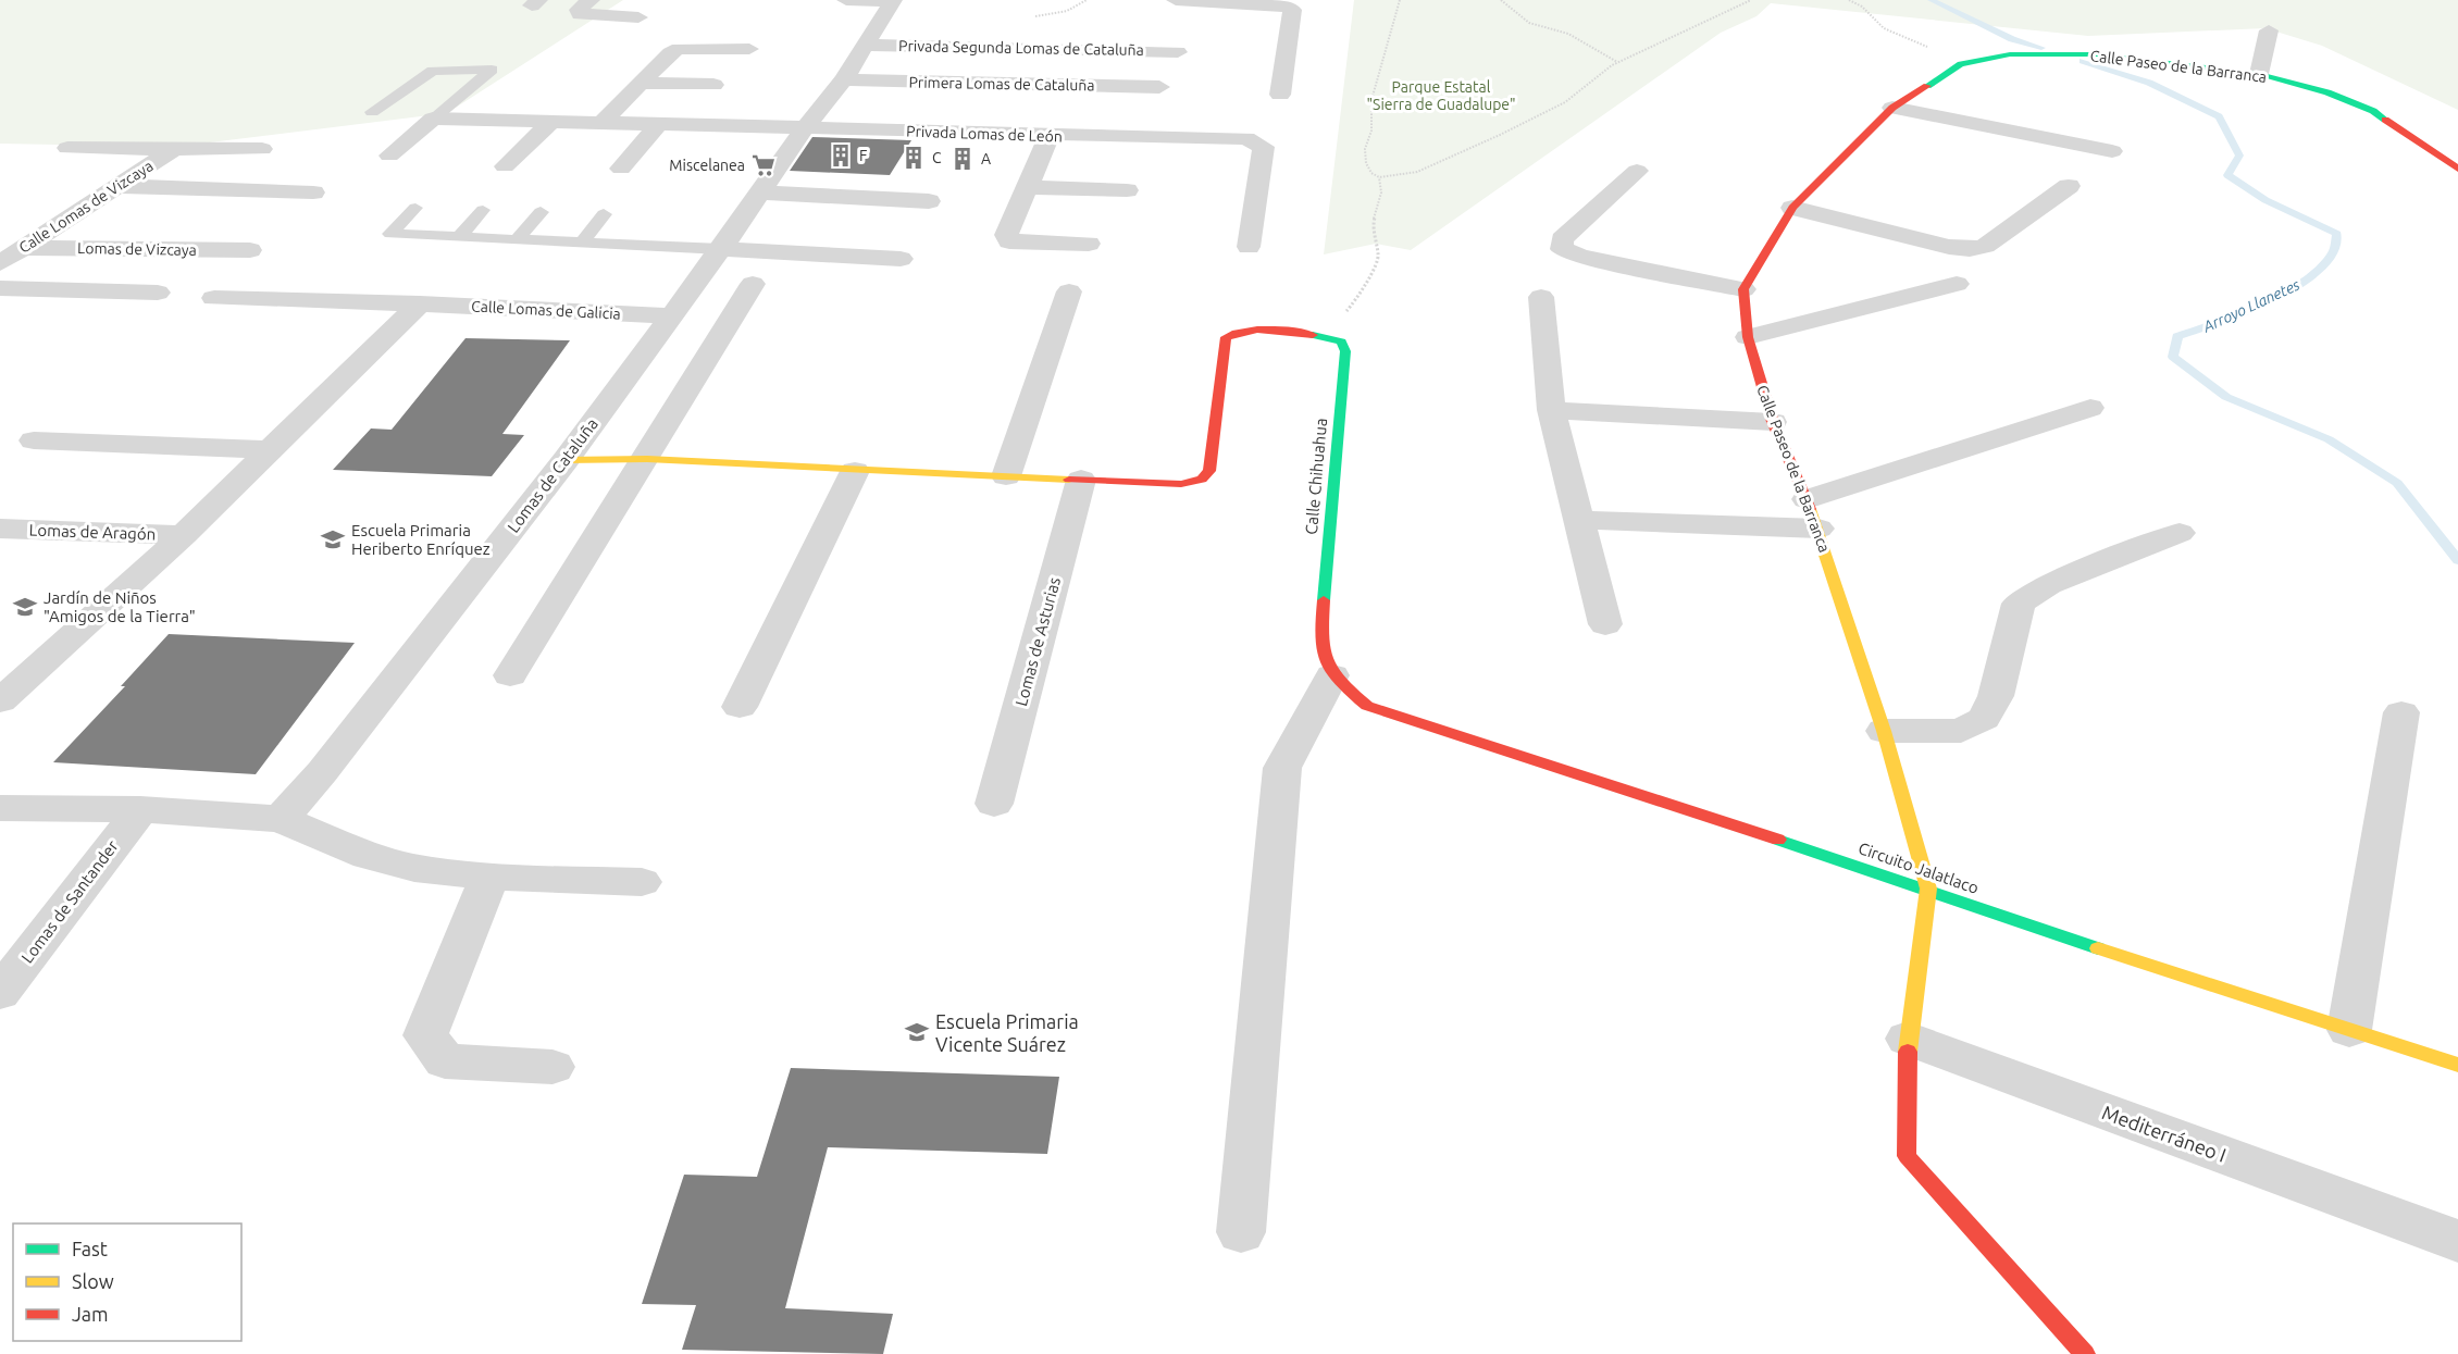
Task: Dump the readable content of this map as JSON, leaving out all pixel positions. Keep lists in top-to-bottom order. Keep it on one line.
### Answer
{"streets":{"street":["Privada Segunda Lomas de Cataluña","Calle Paseo de la Barranca","Primera Lomas de Cataluña","Privada Lomas de León","Calle Lomas de Vizcaya","Lomas de Vizcaya","Calle Lomas de Galicia","Lomas de Cataluña","Calle Chihuahua","Lomas de Aragón","Lomas de Asturias","Circuito Jalatlaco","Lomas de Santander","Mediterráneo I"]},"crossings":[["Privada Segunda Lomas de Cataluña","Lomas de Cataluña"],["Calle Paseo de la Barranca","Circuito Jalatlaco"],["Primera Lomas de Cataluña","Lomas de Cataluña"],["Privada Lomas de León","Lomas de Cataluña"],["Calle Lomas de Vizcaya","Lomas de Vizcaya"],["Calle Lomas de Galicia","Lomas de Cataluña"],["Calle Chihuahua","Circuito Jalatlaco"]],"water":["Arroyo Llanetes"],"parks":["Parque Estatal \"Sierra de Guadalupe\""],"places":{"building":["F","C","A"],"supermarket":["Miscelanea"],"school or university":["Escuela Primaria Heriberto Enríquez","Jardín de Niños \"Amigos de la Tierra\"","Escuela Primaria Vicente Suárez"]},"legend":["Fast","Slow","Jam"]}
